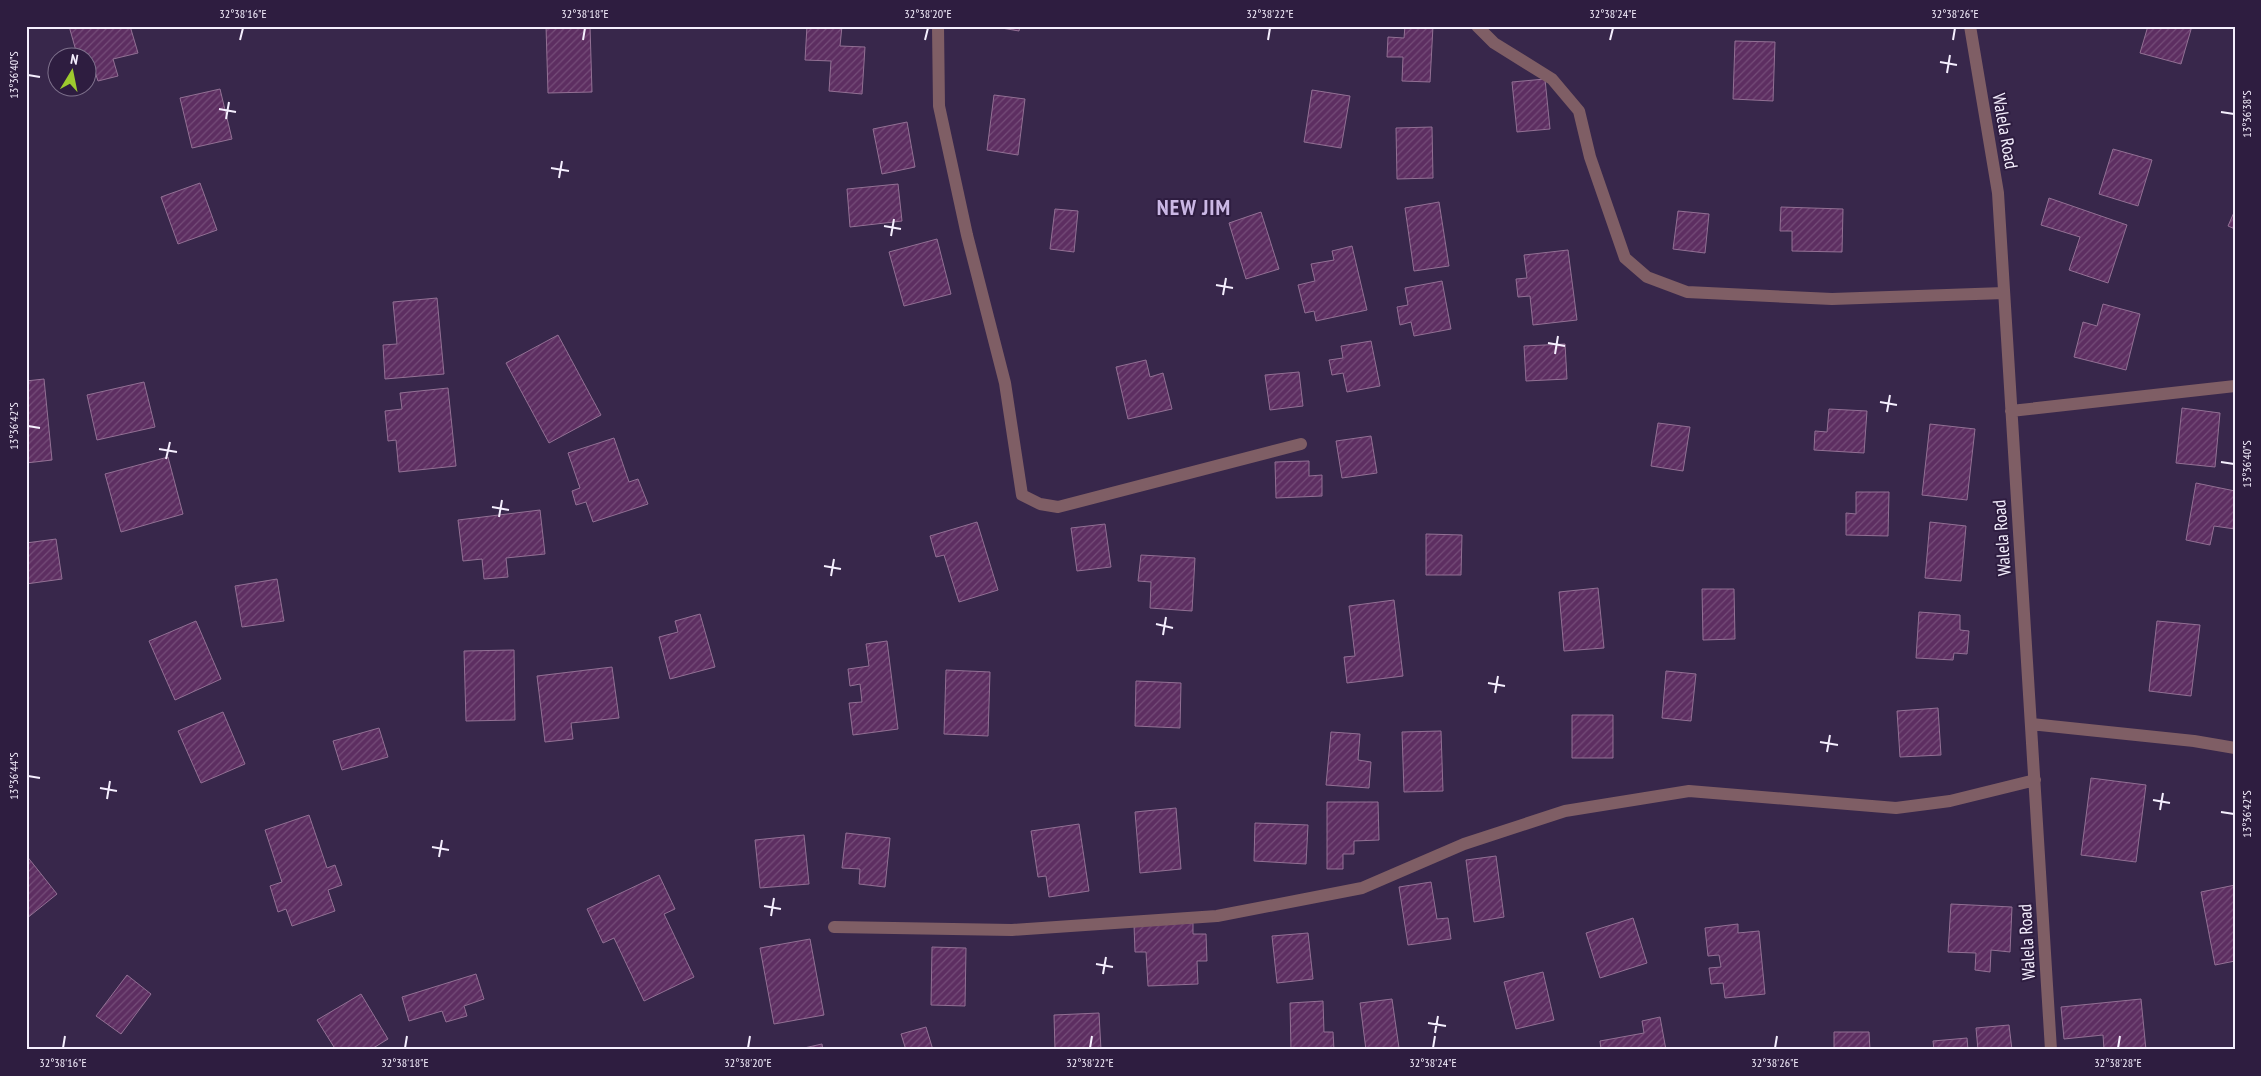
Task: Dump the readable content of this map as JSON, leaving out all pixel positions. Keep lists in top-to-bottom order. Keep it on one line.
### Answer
{"streets":{"street":["Walela Road"]},"districts":["NEW JIM"],"north":"top","coordinates":["32°38'16\"E","32°38'18\"E","32°38'20\"E","32°38'22\"E","32°38'24\"E","32°38'26\"E","13°36'40\"S","13°36'38\"S","13°36'42\"S","13°36'44\"S","32°38'28\"E"]}
